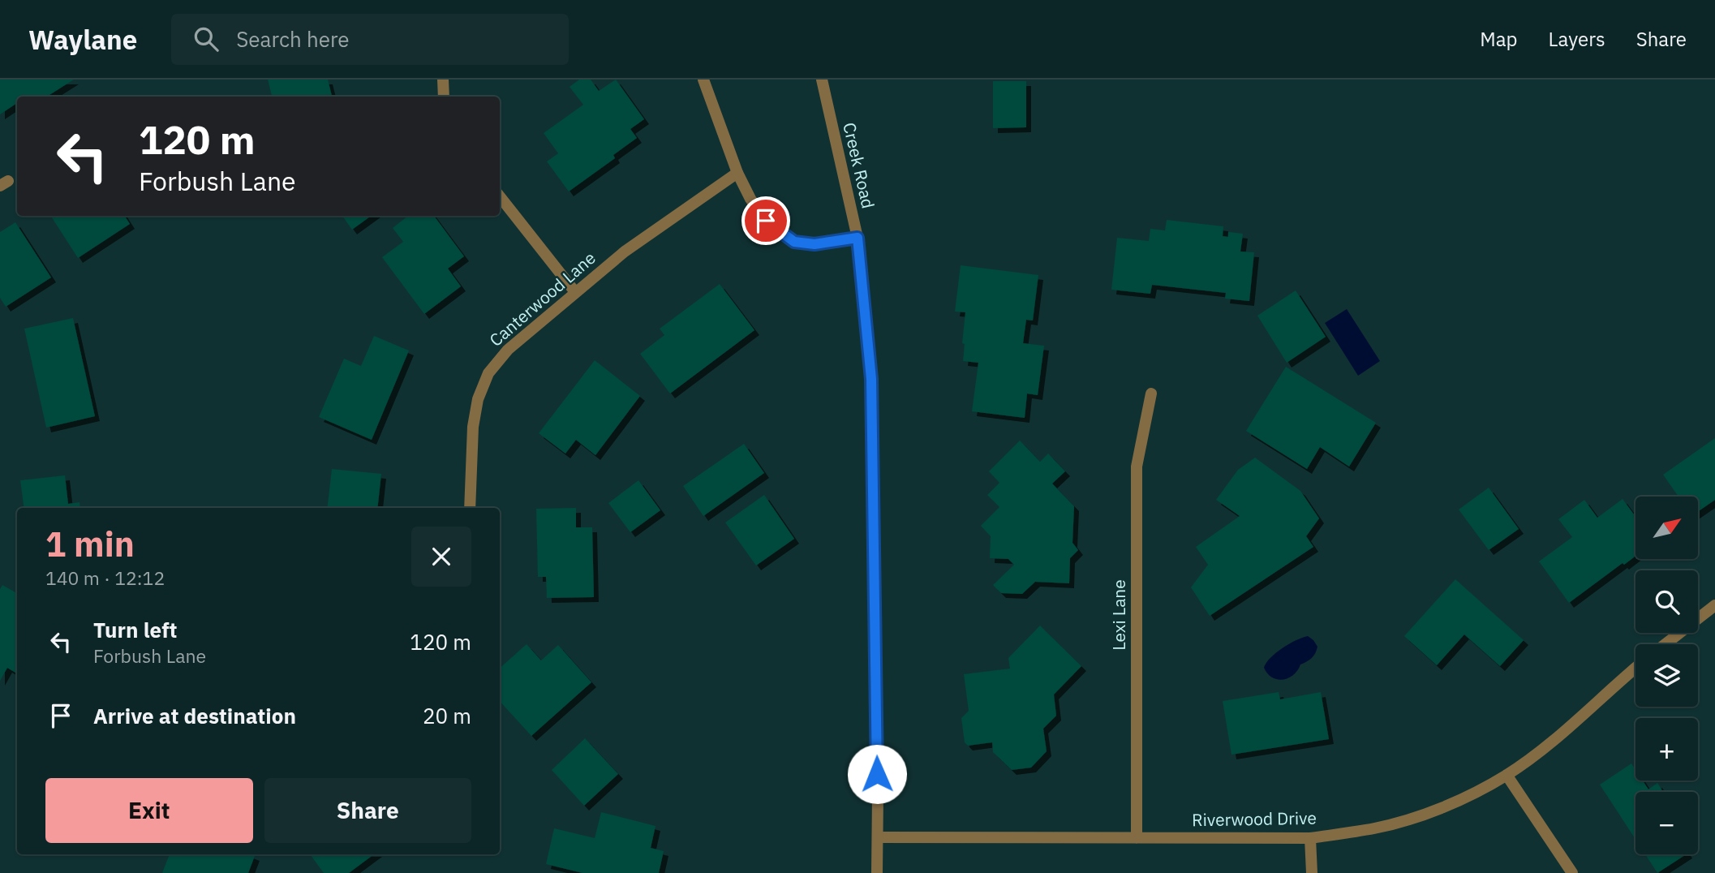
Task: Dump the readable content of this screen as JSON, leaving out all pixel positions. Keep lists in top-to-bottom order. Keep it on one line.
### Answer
{"streets":{"street":["Creek Road","Canterwood Lane","Lexi Lane","Riverwood Drive"]},"crossings":[["Creek Road","Riverwood Drive"],["Lexi Lane","Riverwood Drive"]],"north":"top right","page":{"header":"Waylane","search":"Search here","nav":["Map","Layers","Share"],"turn":["120 m","Forbush Lane"],"map_buttons":["+","−"],"heading":["1 min","140 m · 12:12"],"list":[{"name":"Turn left","note":"Forbush Lane","value":"120 m"},{"name":"Arrive at destination","value":"20 m"}],"buttons":["Exit","Share"]}}
